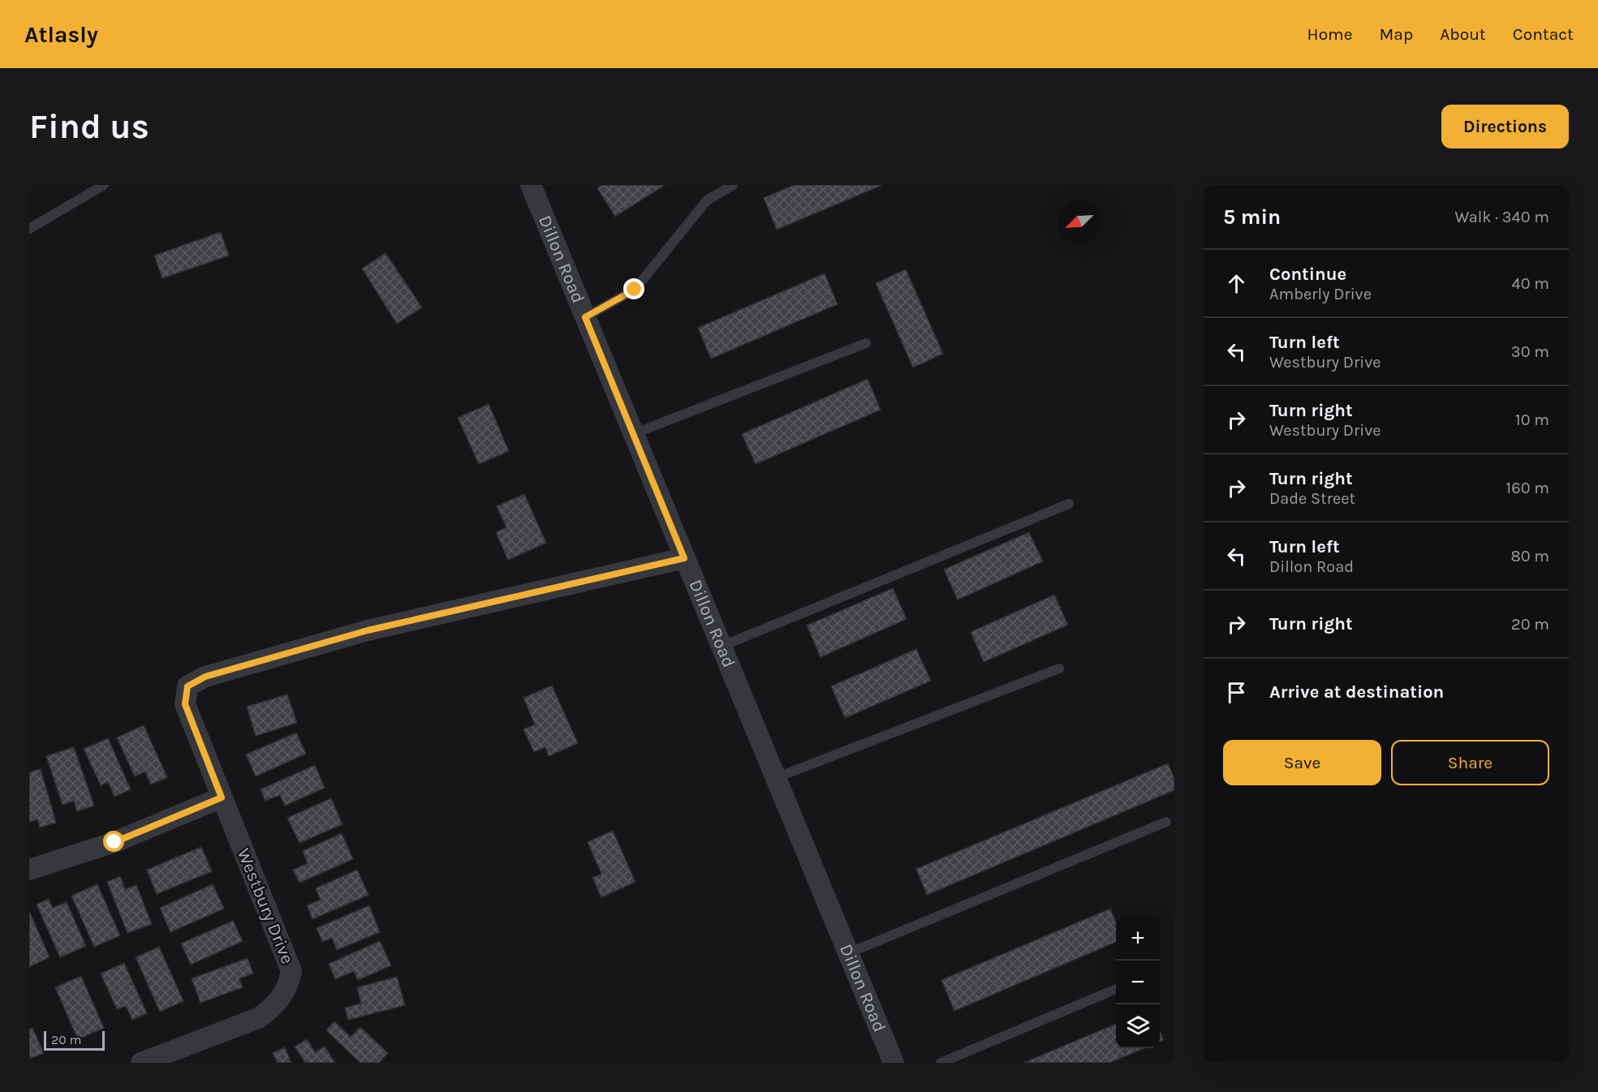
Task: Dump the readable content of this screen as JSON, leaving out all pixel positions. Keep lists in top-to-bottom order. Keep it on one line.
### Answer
{"streets":{"street":["Dillon Road","Westbury Drive"]},"crossings":[["Dillon Road","Westbury Drive"]],"scale_bar":"20 m","north":"bottom left","page":{"header":"Atlasly","nav":["Home","Map","About","Contact"],"buttons":["Directions",["Save","Share"]],"title":"Find us","heading":["5 min","Walk · 340 m"],"list":[["Continue","Amberly Drive","40 m"],["Turn left","Westbury Drive","30 m"],["Turn right","Westbury Drive","10 m"],["Turn right","Dade Street","160 m"],["Turn left","Dillon Road","80 m"],["Turn right","20 m"],"Arrive at destination"],"map_buttons":["+","−"],"scale":"20 m"}}
